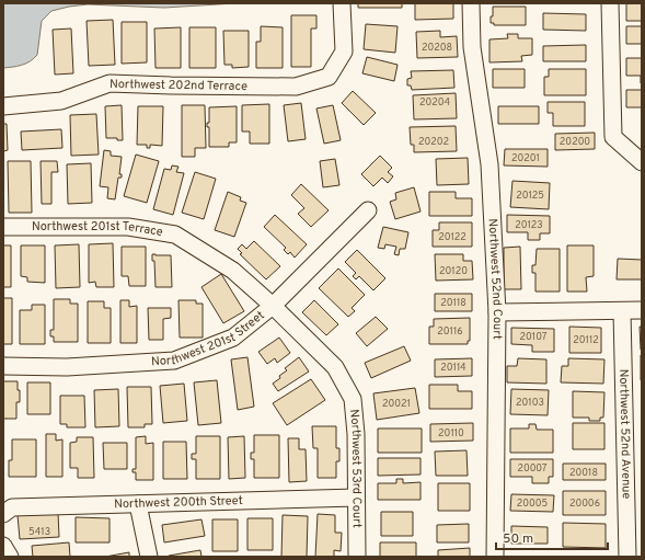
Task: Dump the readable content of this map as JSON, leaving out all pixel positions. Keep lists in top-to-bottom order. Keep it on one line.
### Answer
{"streets":{"street":["Northwest 202nd Terrace","Northwest 201st Terrace","Northwest 52nd Court","Northwest 201st Street","Northwest 52nd Avenue","Northwest 53rd Court","Northwest 200th Street"]},"crossings":[["Northwest 201st Terrace","Northwest 53rd Court"],["Northwest 201st Street","Northwest 53rd Court"],["Northwest 53rd Court","Northwest 200th Street"]],"house_numbers":["20208","20204","20202","20200","20201","20125","20123","20122","20120","20118","20116","20107","20112","20114","20103","20021","20110","20007","20018","20005","20006","5413"],"scale_bar":"50 m"}
